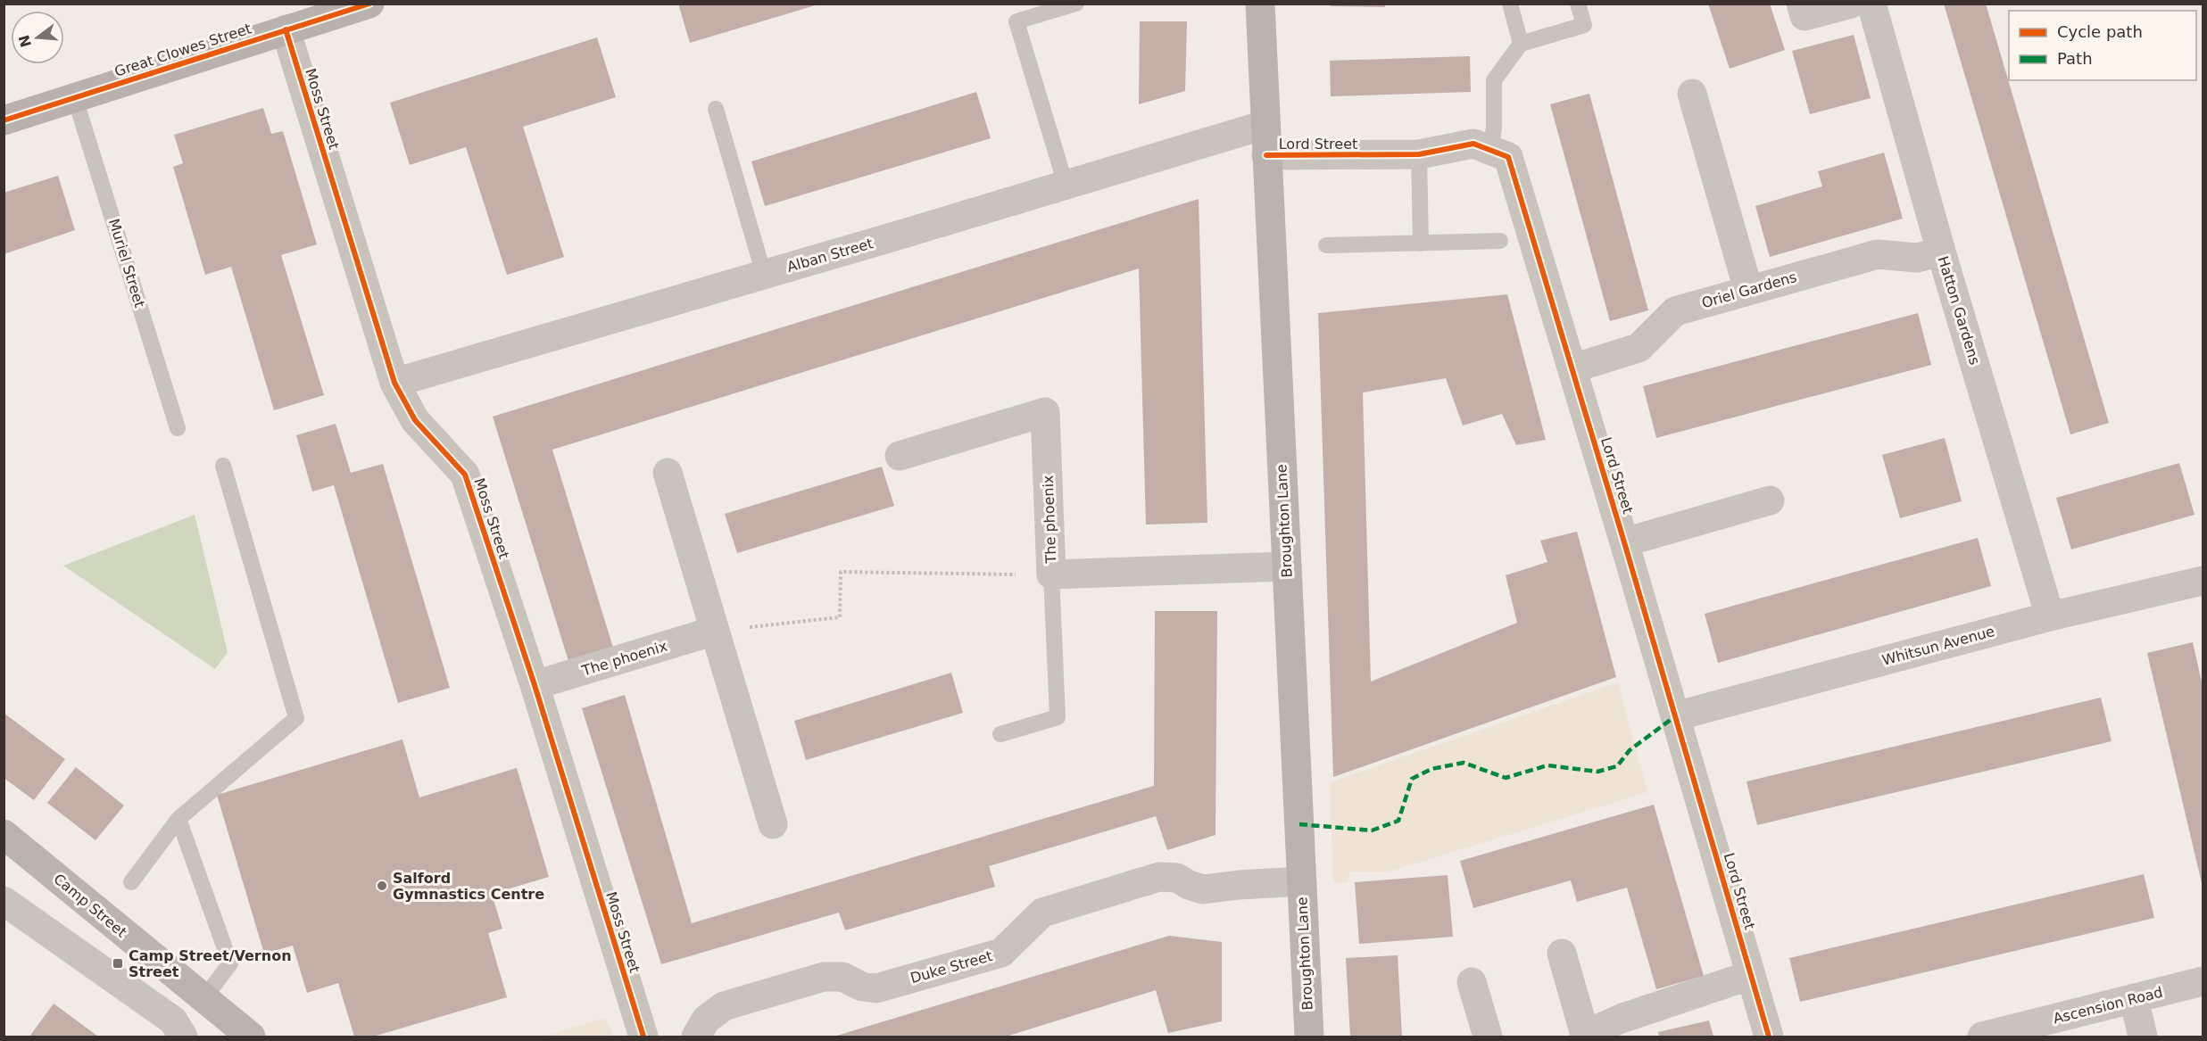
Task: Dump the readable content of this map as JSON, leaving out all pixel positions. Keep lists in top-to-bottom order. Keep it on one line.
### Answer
{"streets":{"main road":["Great Clowes Street"],"street":["Moss Street","Lord Street","Alban Street","Oriel Gardens","Hatton Gardens","The phoenix","Broughton Lane","Whitsun Avenue","Camp Street","Duke Street","Ascension Road"],"lane":["Muriel Street"]},"crossings":[["Great Clowes Street","Moss Street"],["Great Clowes Street","Muriel Street"],["Moss Street","Alban Street"],["Moss Street","The phoenix"],["Lord Street","Oriel Gardens"],["Lord Street","Broughton Lane"],["Lord Street","Whitsun Avenue"],["Alban Street","Broughton Lane"],["Oriel Gardens","Hatton Gardens"],["Hatton Gardens","Whitsun Avenue"],["The phoenix","Broughton Lane"],["Broughton Lane","Duke Street"]],"places":{"other":["Salford Gymnastics Centre"],"transit":["Camp Street/Vernon Street"]},"legend":["Cycle path","Path"],"north":"left"}
